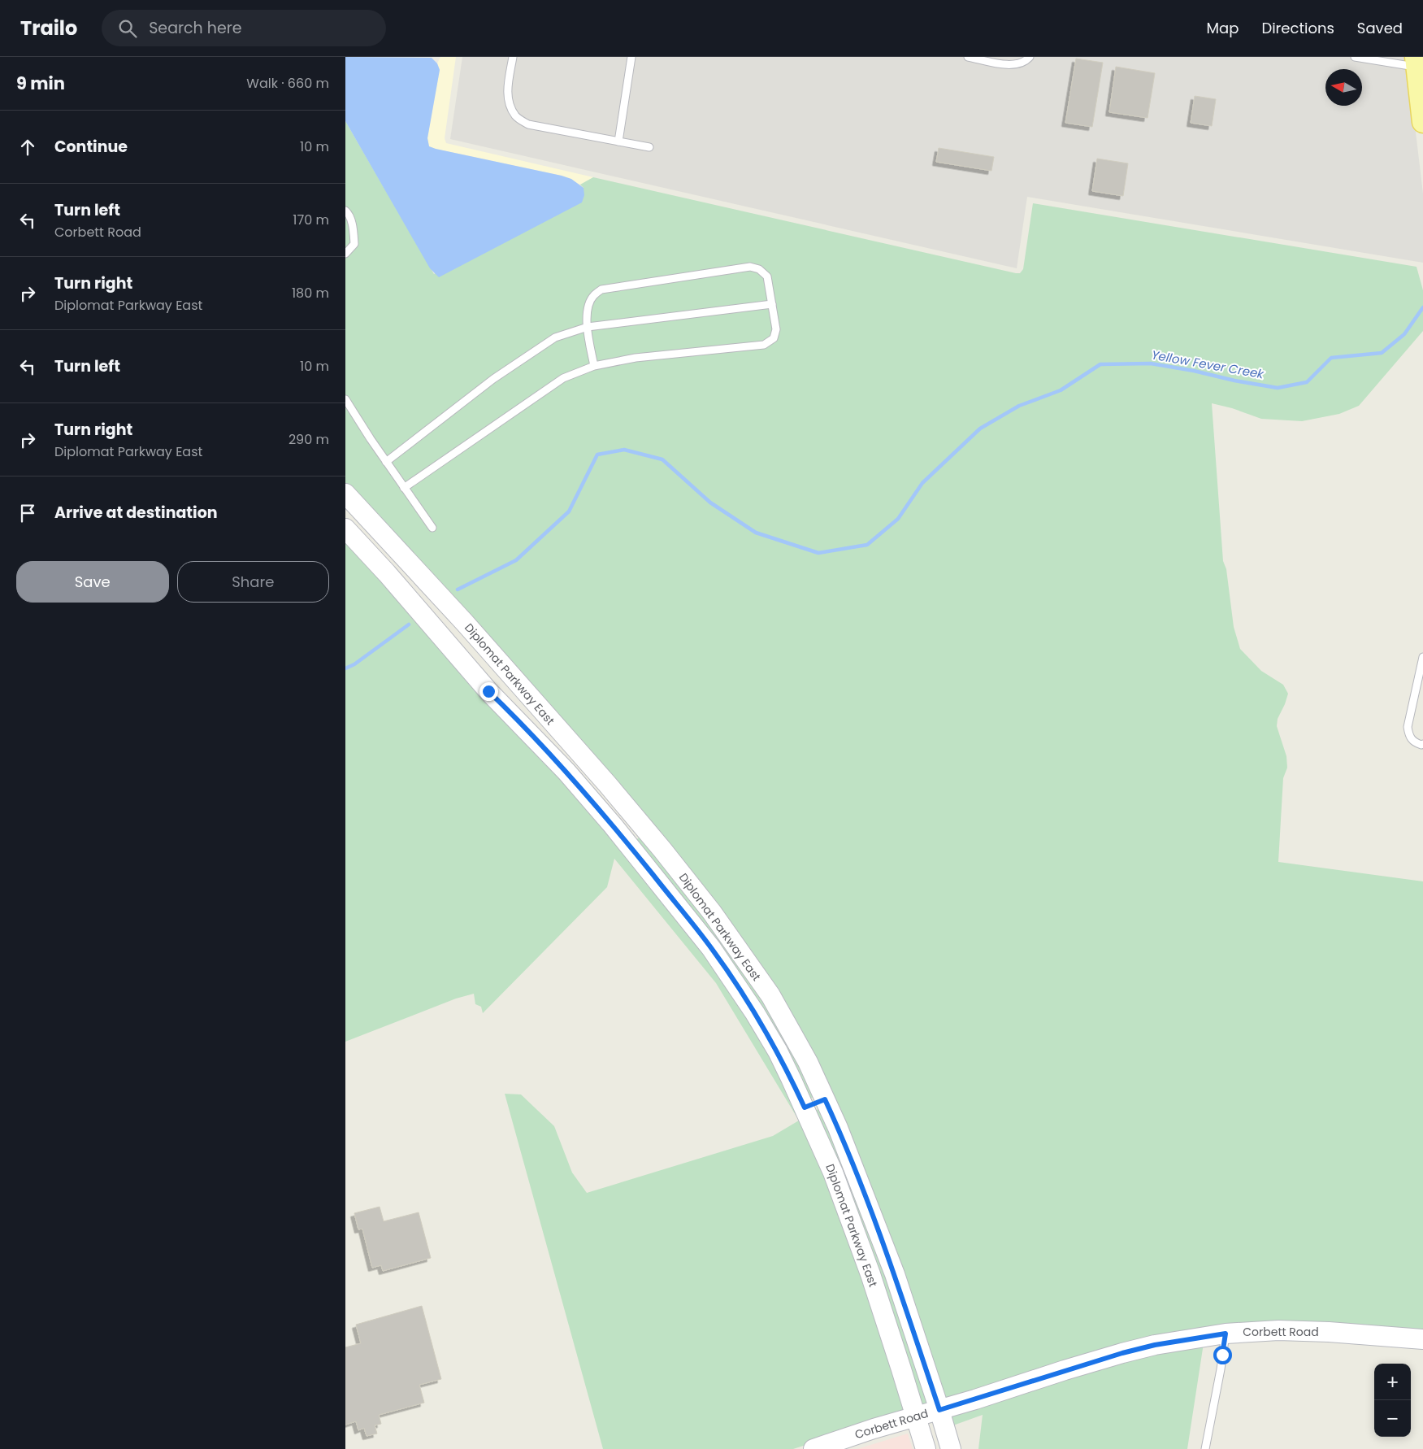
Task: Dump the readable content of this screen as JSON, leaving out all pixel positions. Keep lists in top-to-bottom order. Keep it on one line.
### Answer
{"streets":{"main road":["Diplomat Parkway East","Corbett Road"]},"crossings":[["Diplomat Parkway East","Corbett Road"]],"water":["Yellow Fever Creek"],"north":"left","page":{"header":"Trailo","search":"Search here","nav":["Map","Directions","Saved"],"heading":["9 min","Walk · 660 m"],"list":[["Continue","10 m"],["Turn left","Corbett Road","170 m"],["Turn right","Diplomat Parkway East","180 m"],["Turn left","10 m"],["Turn right","Diplomat Parkway East","290 m"],"Arrive at destination"],"buttons":["Save","Share"],"map_buttons":["+","−"]}}
